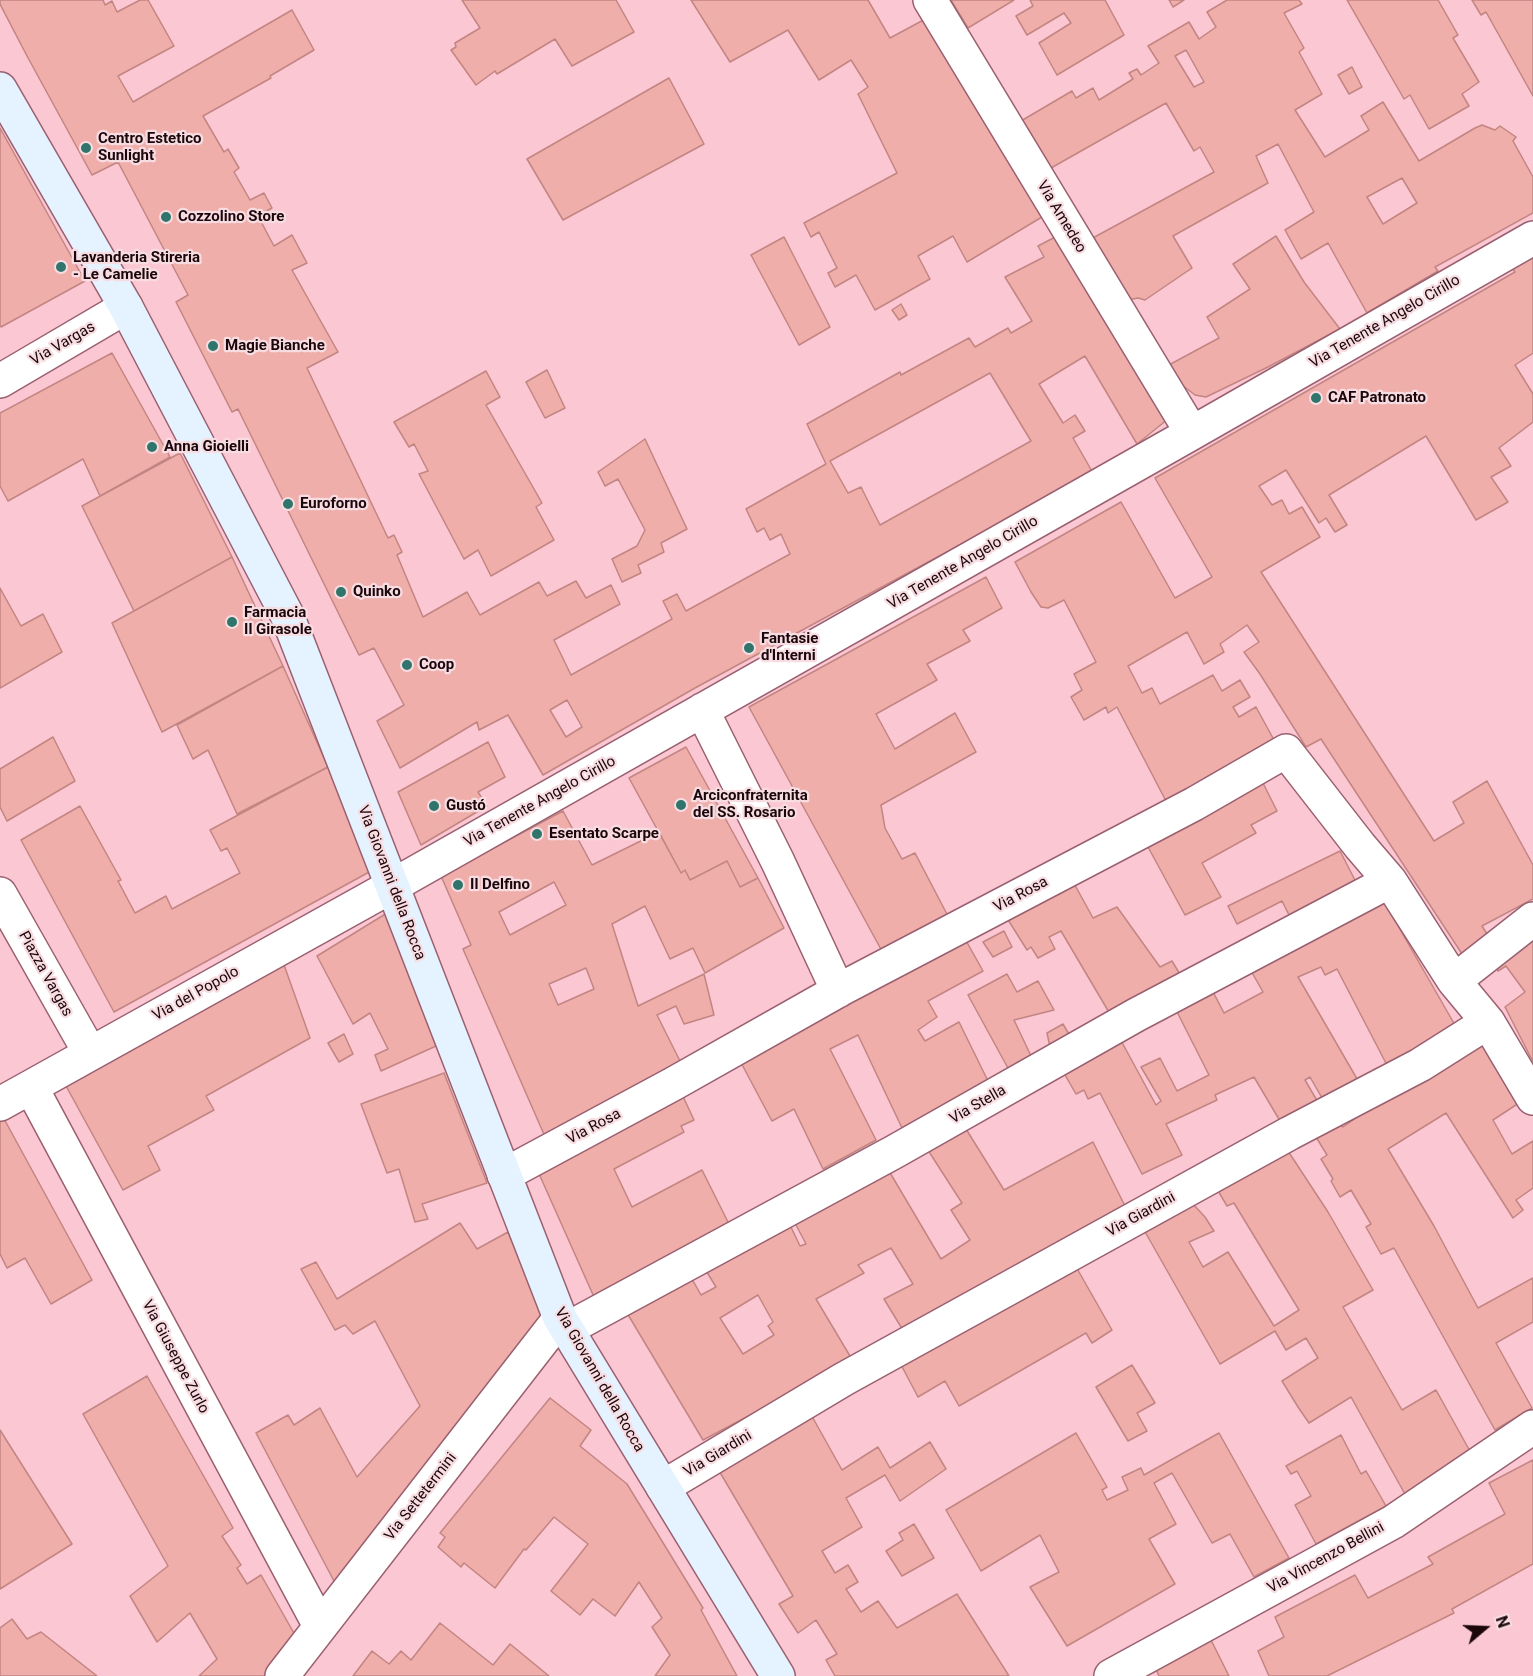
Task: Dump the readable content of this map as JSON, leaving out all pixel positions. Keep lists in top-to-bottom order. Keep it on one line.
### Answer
{"streets":{"street":["Via Amedeo","Via Tenente Angelo Cirillo","Via Vargas","Via Giovanni della Rocca","Via Rosa","Piazza Vargas","Via del Popolo","Via Stella","Via Giardini","Via Giuseppe Zurlo","Via Settetermini","Via Vincenzo Bellini"]},"crossings":[["Via Amedeo","Via Tenente Angelo Cirillo"],["Via Tenente Angelo Cirillo","Via Giovanni della Rocca"],["Via Tenente Angelo Cirillo","Via del Popolo"],["Via Vargas","Via Giovanni della Rocca"],["Via Giovanni della Rocca","Via Rosa"],["Via Giovanni della Rocca","Via del Popolo"],["Via Giovanni della Rocca","Via Stella"],["Via Giovanni della Rocca","Via Giardini"],["Via Giovanni della Rocca","Via Settetermini"],["Via Rosa","Via Stella"],["Piazza Vargas","Via del Popolo"],["Via del Popolo","Via Giuseppe Zurlo"],["Via Stella","Via Settetermini"],["Via Giuseppe Zurlo","Via Settetermini"]],"places":["Centro Estetico Sunlight","Cozzolino Store","Lavanderia Stireria - Le Camelie","Magie Bianche","CAF Patronato","Anna Gioielli","Euroforno","Quinko","Farmacia Il Girasole","Fantasie d'Interni","Coop","Arciconfraternita del SS. Rosario","Gustó","Esentato Scarpe","Il Delfino"],"north":"right"}
